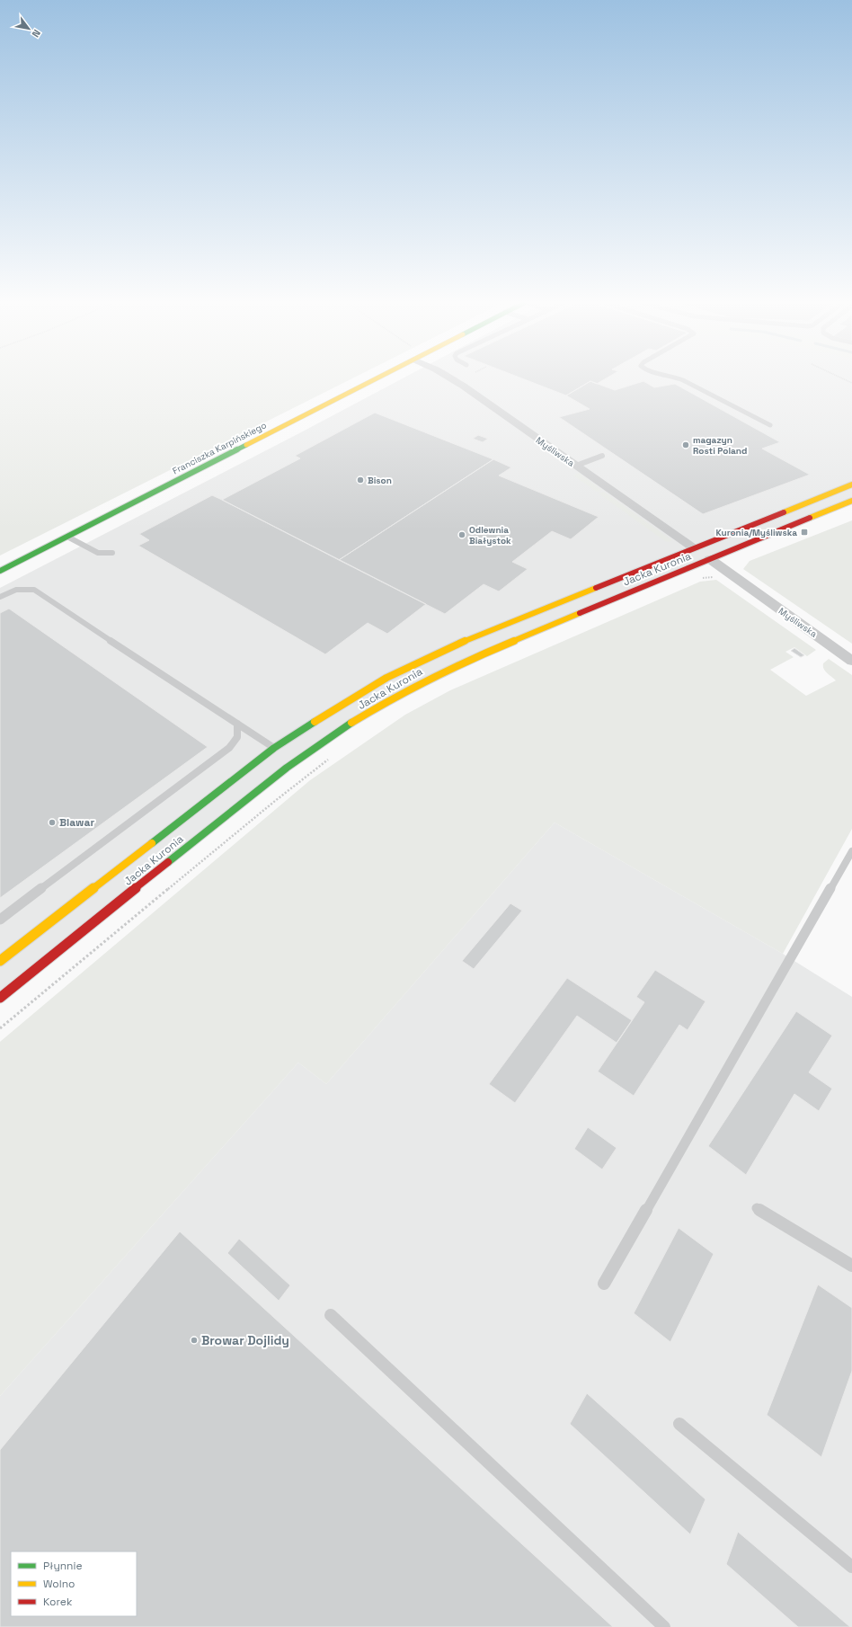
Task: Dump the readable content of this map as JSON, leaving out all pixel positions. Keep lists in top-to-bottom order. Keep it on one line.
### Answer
{"streets":{"main road":["Franciszka Karpińskiego","Jacka Kuronia"],"street":["Myśliwska"]},"crossings":[["Myśliwska","Jacka Kuronia"]],"places":{"other":["magazyn Rosti Poland","Bison","Odlewnia Białystok","Biawar","Browar Dojlidy"],"transit":["Kuronia/Myśliwska"]},"legend":["Płynnie","Wolno","Korek"],"north":"bottom right"}
